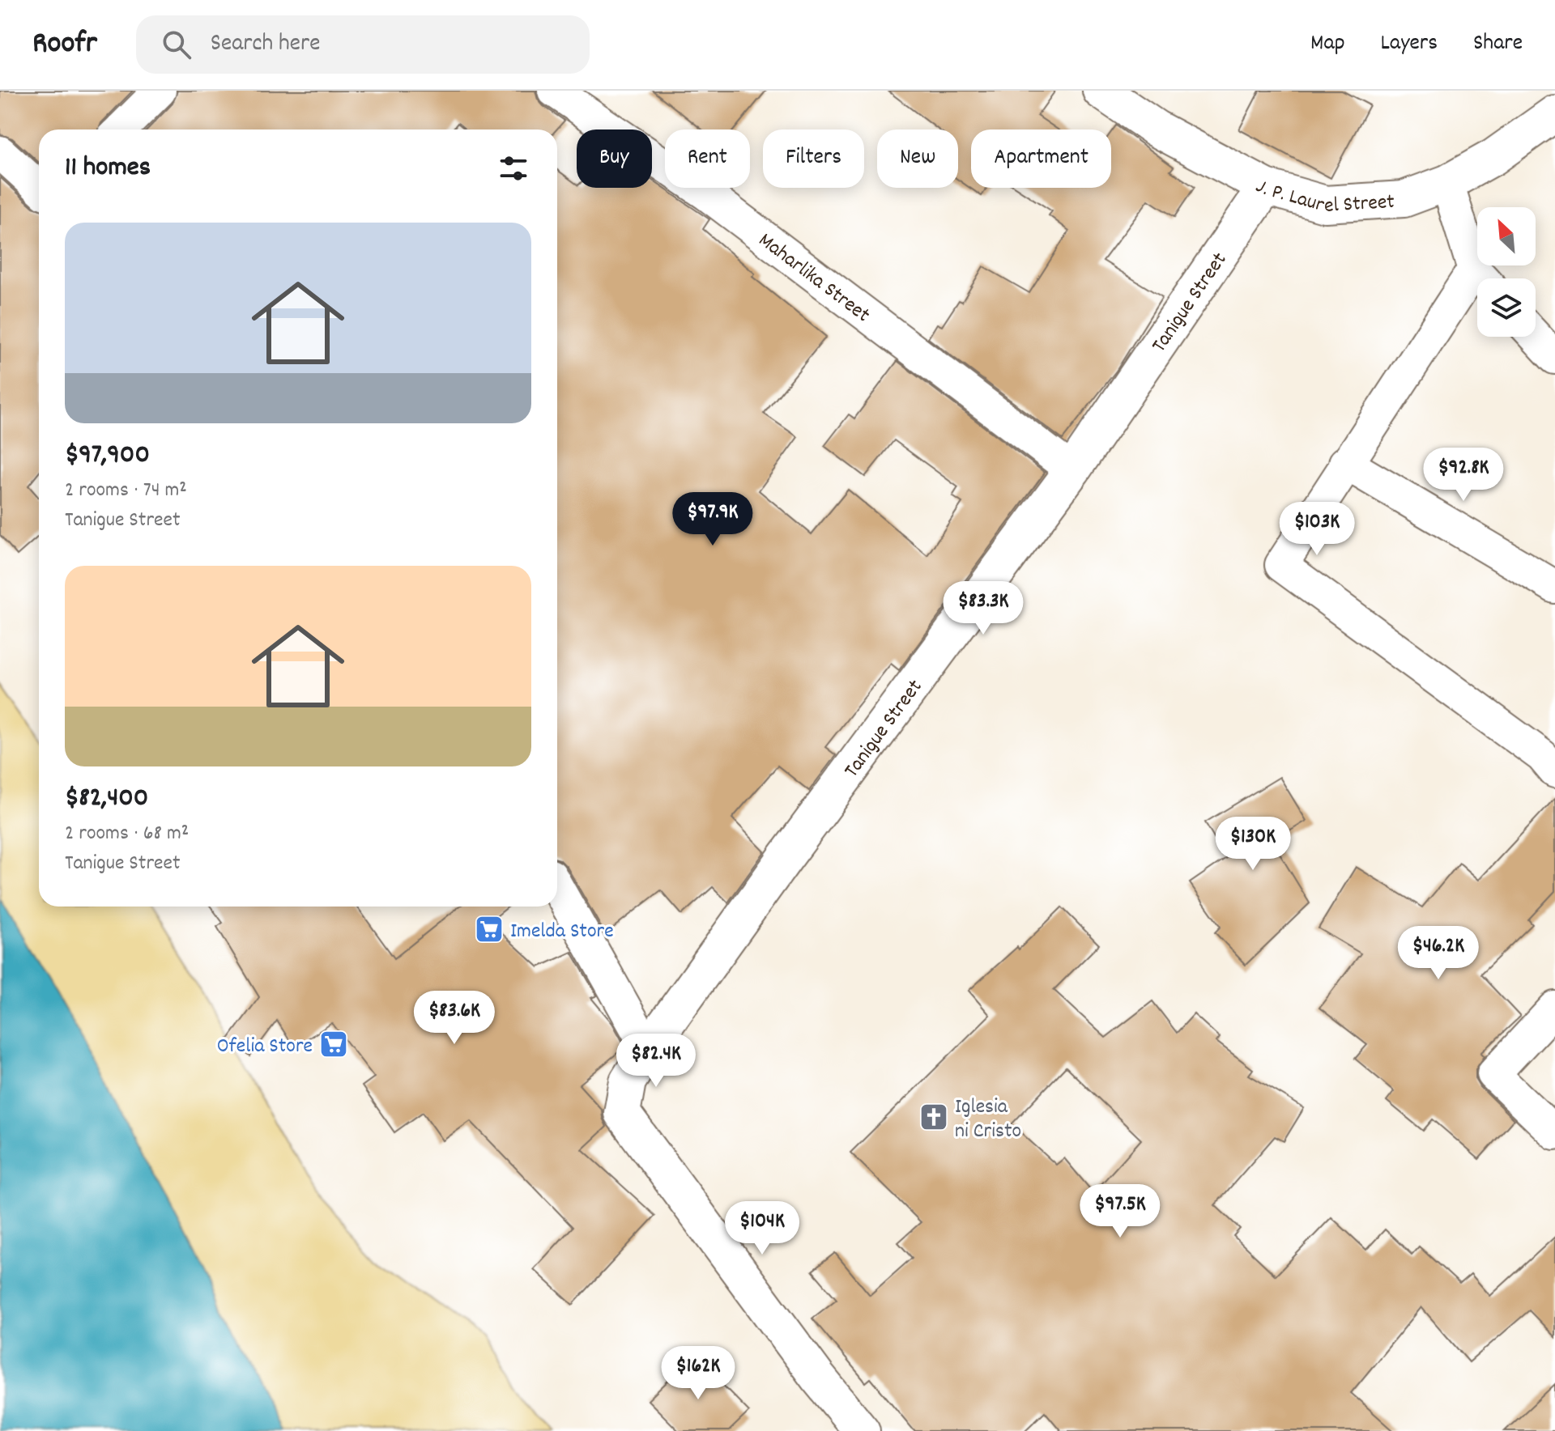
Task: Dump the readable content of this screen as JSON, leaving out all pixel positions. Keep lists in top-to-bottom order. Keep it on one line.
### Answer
{"streets":{"street":["J. P. Laurel Street","Maharlika Street","Tanigue Street"]},"crossings":[["J. P. Laurel Street","Tanigue Street"],["Maharlika Street","Tanigue Street"]],"places":{"supermarket":["Imelda Store","Ofelia Store"],"church":["Iglesia ni Cristo"]},"north":"top left","page":{"header":"Roofr","search":"Search here","nav":["Map","Layers","Share"],"chip":["Buy","Rent","Filters","New","Apartment"],"heading":"11 homes","list":[{"name":"$97,900","note":"2 rooms · 74 m² · Tanigue Street"},{"name":"$82,400","note":"2 rooms · 68 m² · Tanigue Street"}],"price":["$92.8K","$97.9K","$103K","$83.3K","$130K","$46.2K","$83.6K","$82.4K","$97.5K","$104K","$162K"]}}
